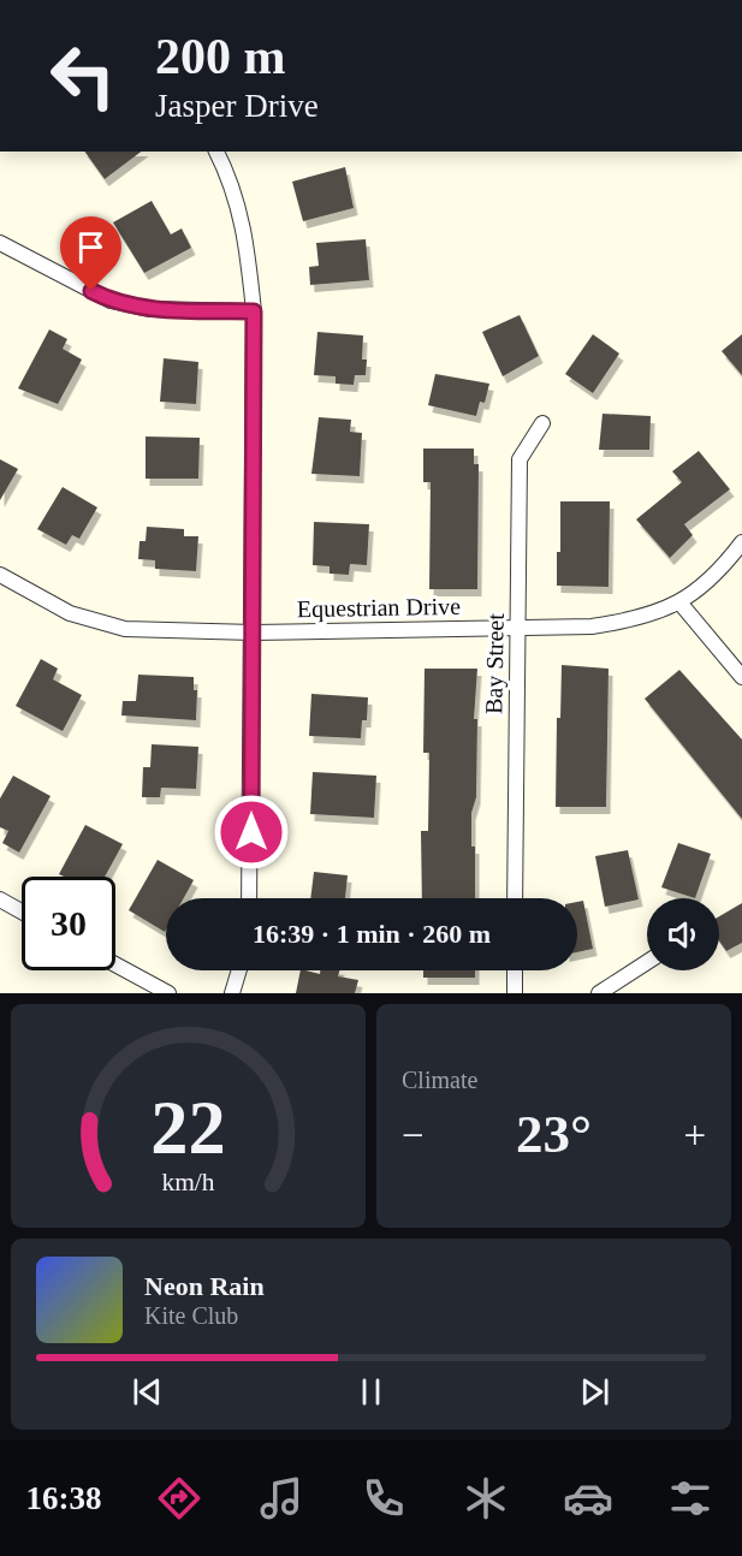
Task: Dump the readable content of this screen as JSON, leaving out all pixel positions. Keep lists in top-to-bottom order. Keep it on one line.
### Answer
{"streets":{"street":["Equestrian Drive","Bay Street"]},"crossings":[["Equestrian Drive","Bay Street"]],"page":{"turn":["200 m","Jasper Drive"],"limit":"30","trip":"16:39 · 1 min · 260 m","tile":"Climate","heat":["−","23°","+"],"song":["Neon Rain","Kite Club"],"tabs":"16:38","gauge":["22","km/h"]}}
